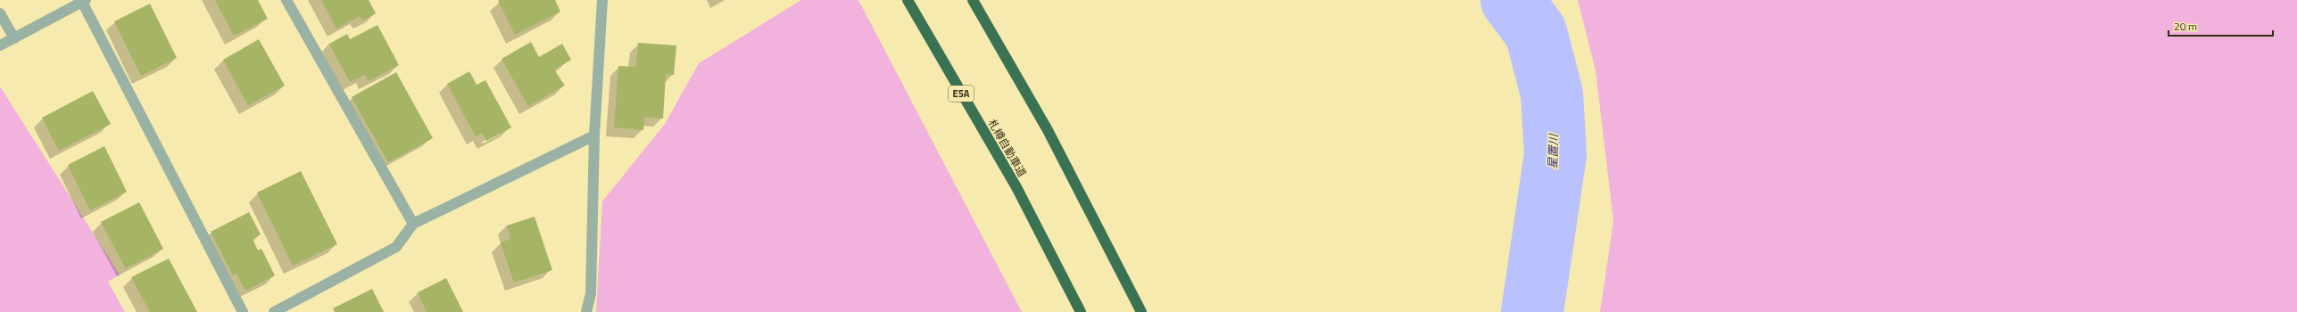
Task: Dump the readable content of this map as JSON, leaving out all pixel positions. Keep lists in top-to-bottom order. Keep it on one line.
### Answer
{"streets":{"highway":["E5A","札樽自動車道"]},"water":["星置川"],"scale_bar":"20 m"}
